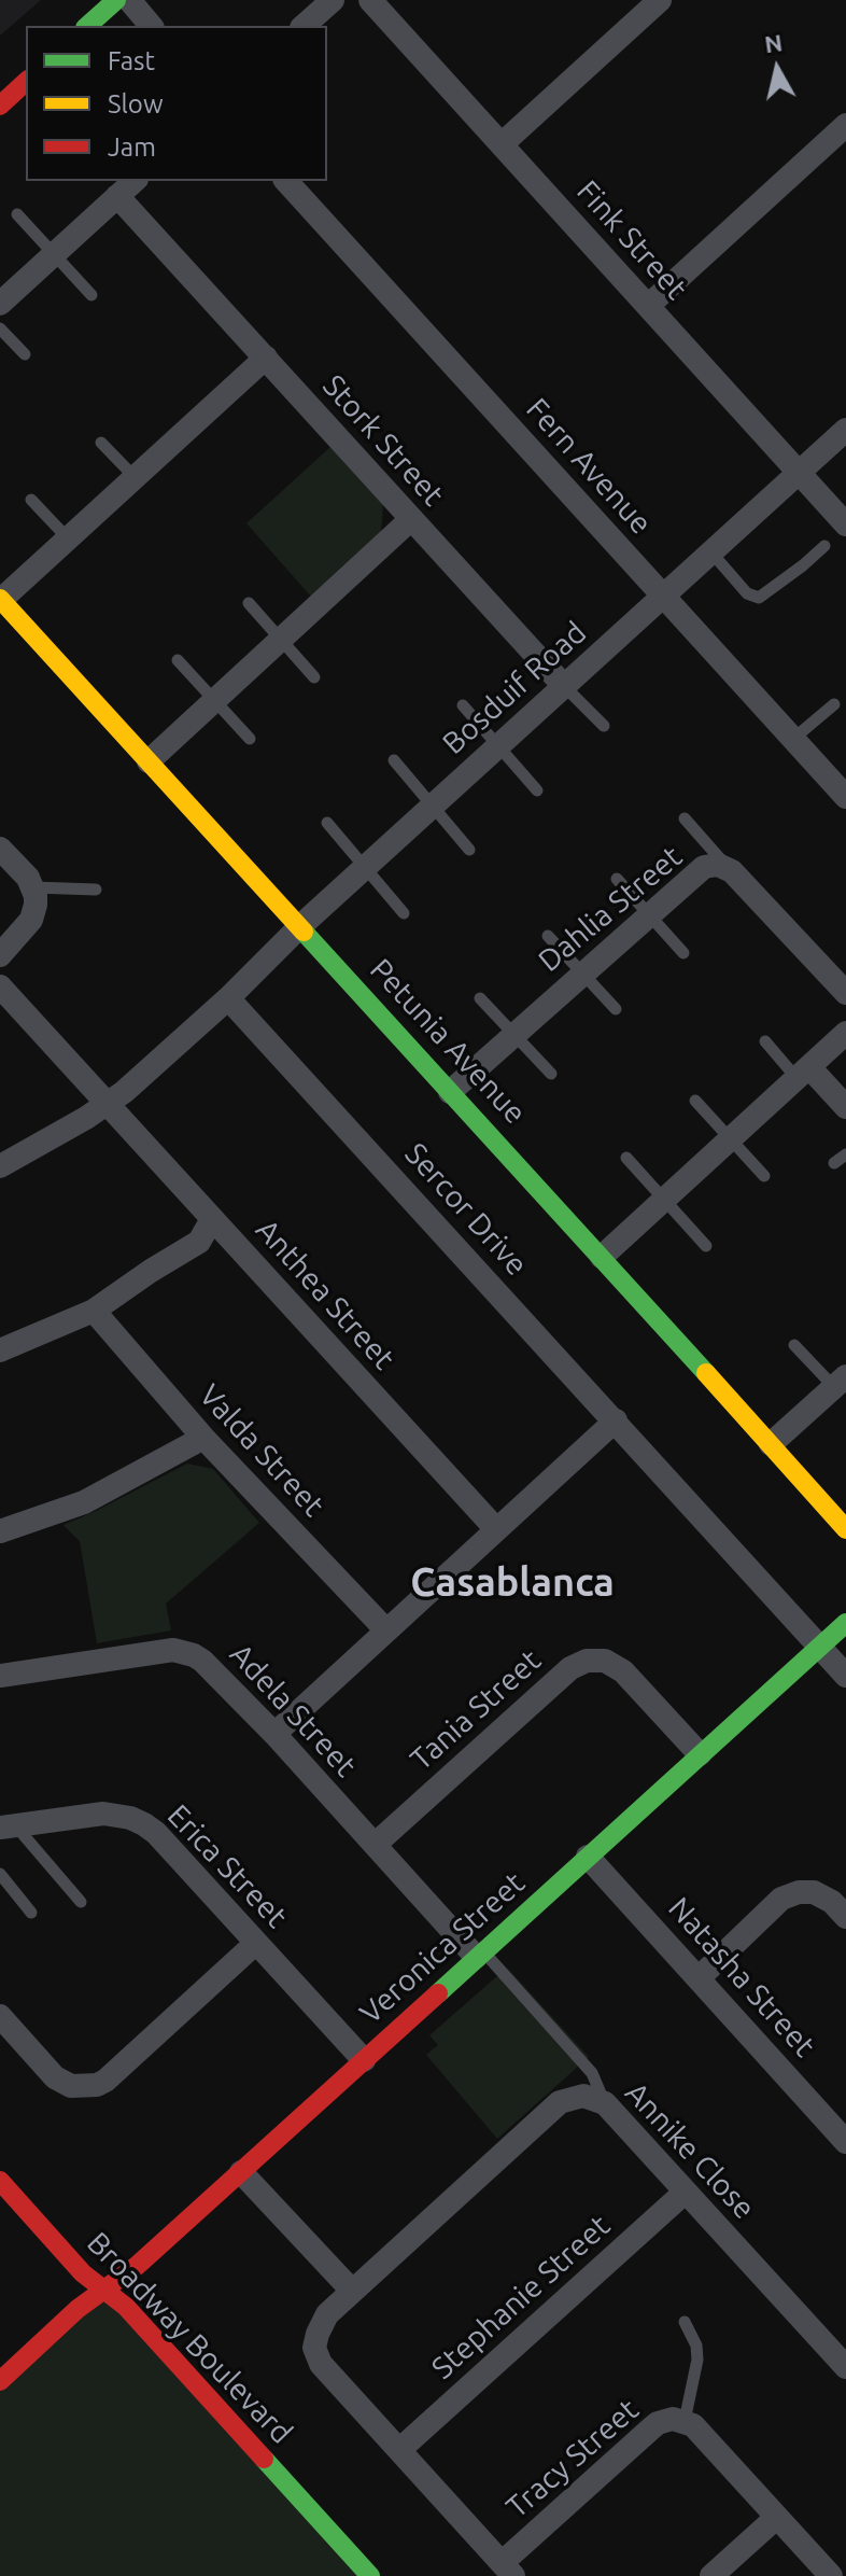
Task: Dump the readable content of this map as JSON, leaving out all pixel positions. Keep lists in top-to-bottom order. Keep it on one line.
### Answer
{"streets":{"street":["Fink Street","Stork Street","Fern Avenue","Bosduif Road","Dahlia Street","Petunia Avenue","Sercor Drive","Anthea Street","Valda Street","Adela Street","Tania Street","Erica Street","Veronica Street","Natasha Street","Annike Close","Stephanie Street","Broadway Boulevard","Tracy Street"]},"crossings":[["Fink Street","Bosduif Road"],["Stork Street","Bosduif Road"],["Fern Avenue","Bosduif Road"],["Bosduif Road","Petunia Avenue"],["Bosduif Road","Sercor Drive"],["Dahlia Street","Petunia Avenue"],["Sercor Drive","Veronica Street"],["Adela Street","Tania Street"],["Adela Street","Veronica Street"],["Tania Street","Veronica Street"],["Erica Street","Veronica Street"],["Veronica Street","Natasha Street"],["Veronica Street","Broadway Boulevard"],["Annike Close","Stephanie Street"],["Annike Close","Tracy Street"]],"districts":["Casablanca"],"legend":["Fast","Slow","Jam"],"north":"top"}
